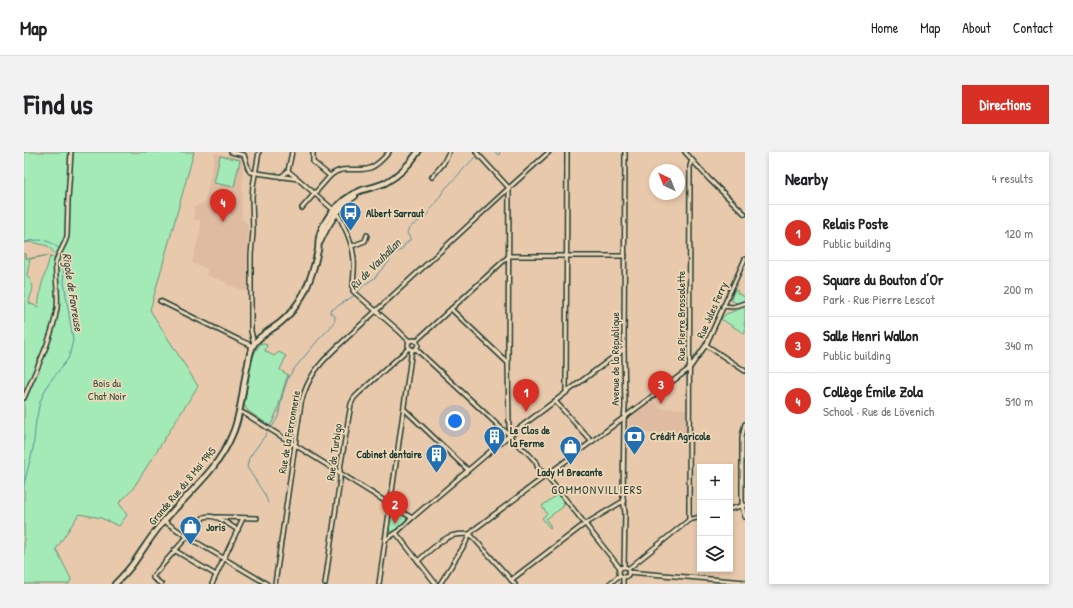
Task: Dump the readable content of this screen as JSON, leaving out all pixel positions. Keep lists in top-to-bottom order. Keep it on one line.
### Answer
{"streets":{"main road":["Grande Rue du 8 Mai 1945"],"street":["Rue Jules Ferry","Rue Pierre Brossolette","Avenue de la République","Rue de la Ferronnerie","Rue de Turbigo"]},"crossings":[["Rue Jules Ferry","Rue Pierre Brossolette"],["Rue Jules Ferry","Avenue de la République"]],"districts":["GOMMONVILLIERS"],"water":["Ru de Vauhallan","Rigole de Favreuse"],"parks":["Bois du Chat Noir"],"places":{"bus stop":["Albert Sarraut"],"building":["Le Clos de la Ferme","Cabinet dentaire"],"bank":["Crédit Agricole"],"shop":["Lady M Brøcante","Joris"]},"north":"top left","page":{"header":"Map","nav":["Home","Map","About","Contact"],"title":"Find us","buttons":"Directions","heading":["Nearby","4 results"],"pins":["4","3","1","2"],"list":[{"mark":"1","name":"Relais Poste","note":"Public building","value":"120 m"},{"mark":"2","name":"Square du Bouton d’Or","note":"Park · Rue Pierre Lescot","value":"200 m"},{"mark":"3","name":"Salle Henri Wallon","note":"Public building","value":"340 m"},{"mark":"4","name":"Collège Émile Zola","note":"School · Rue de Lövenich","value":"510 m"}],"map_buttons":["+","−"]}}
